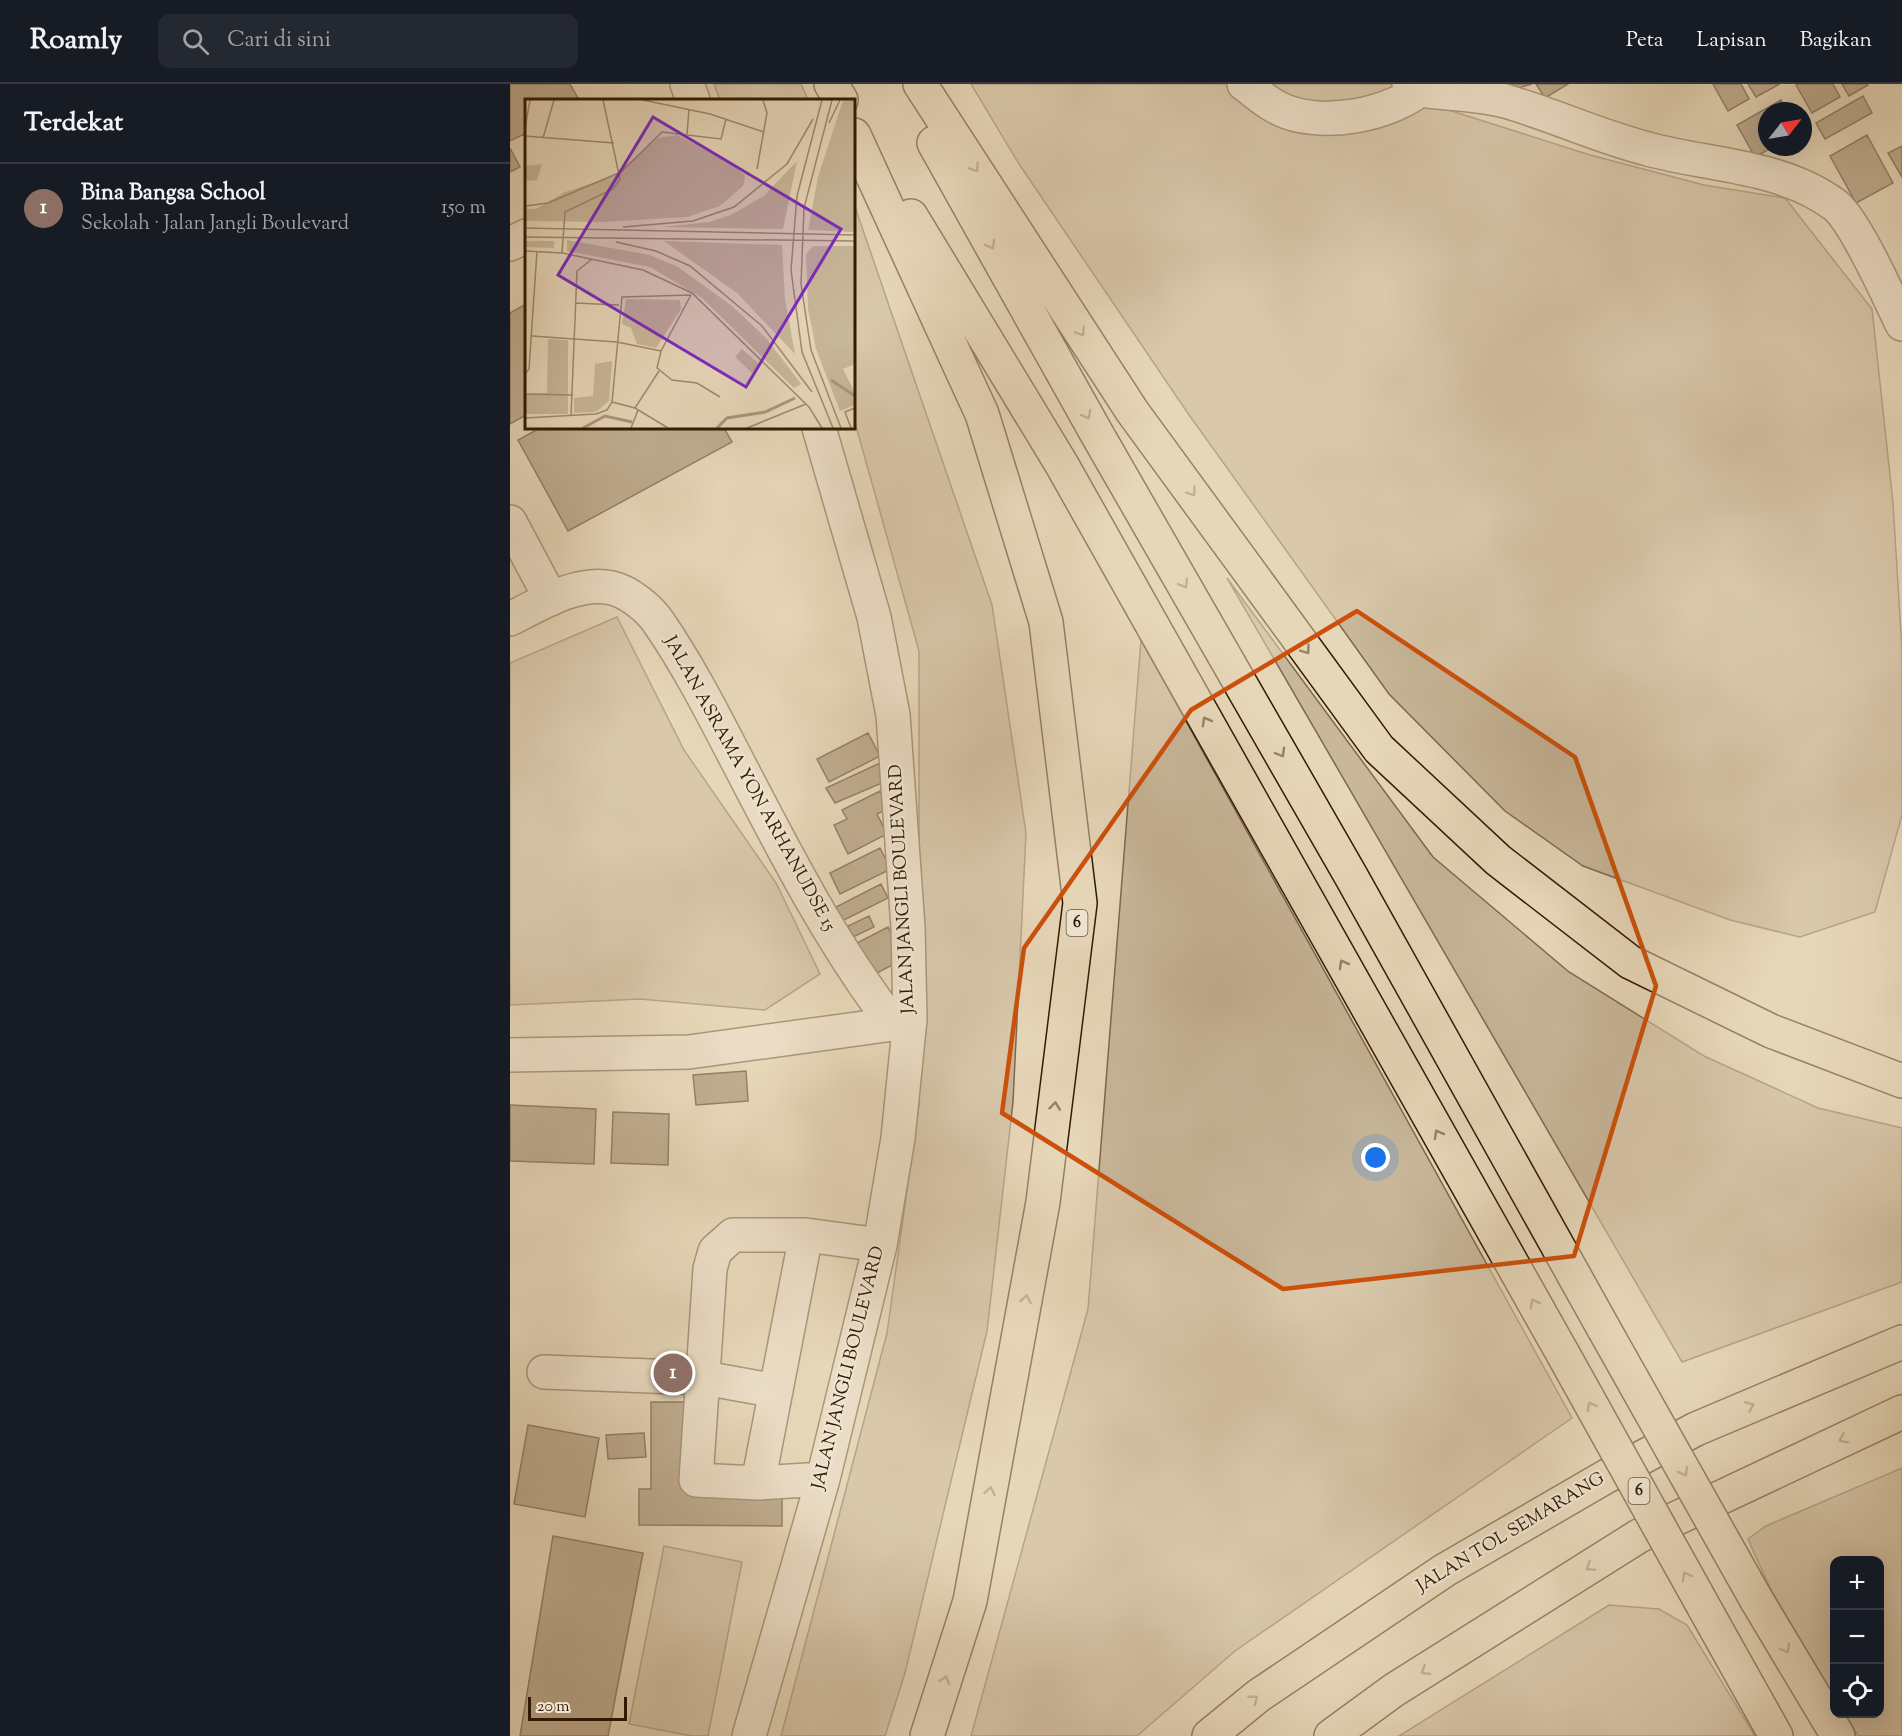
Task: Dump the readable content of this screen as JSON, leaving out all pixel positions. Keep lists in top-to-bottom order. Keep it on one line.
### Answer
{"streets":{"highway":["6","JALAN TOL SEMARANG"],"street":["JALAN ASRAMA YON ARHANUDSE 15","JALAN JANGLI BOULEVARD"]},"crossings":[["JALAN ASRAMA YON ARHANUDSE 15","JALAN JANGLI BOULEVARD"]],"scale_bar":"20 m","north":"top right","page":{"header":"Roamly","search":"Cari di sini","nav":["Peta","Lapisan","Bagikan"],"heading":"Terdekat","list":[{"mark":"1","name":"Bina Bangsa School","note":"Sekolah · Jalan Jangli Boulevard","value":"150 m"}],"pins":"1","map_buttons":["+","−"],"scale":"20 m"}}
